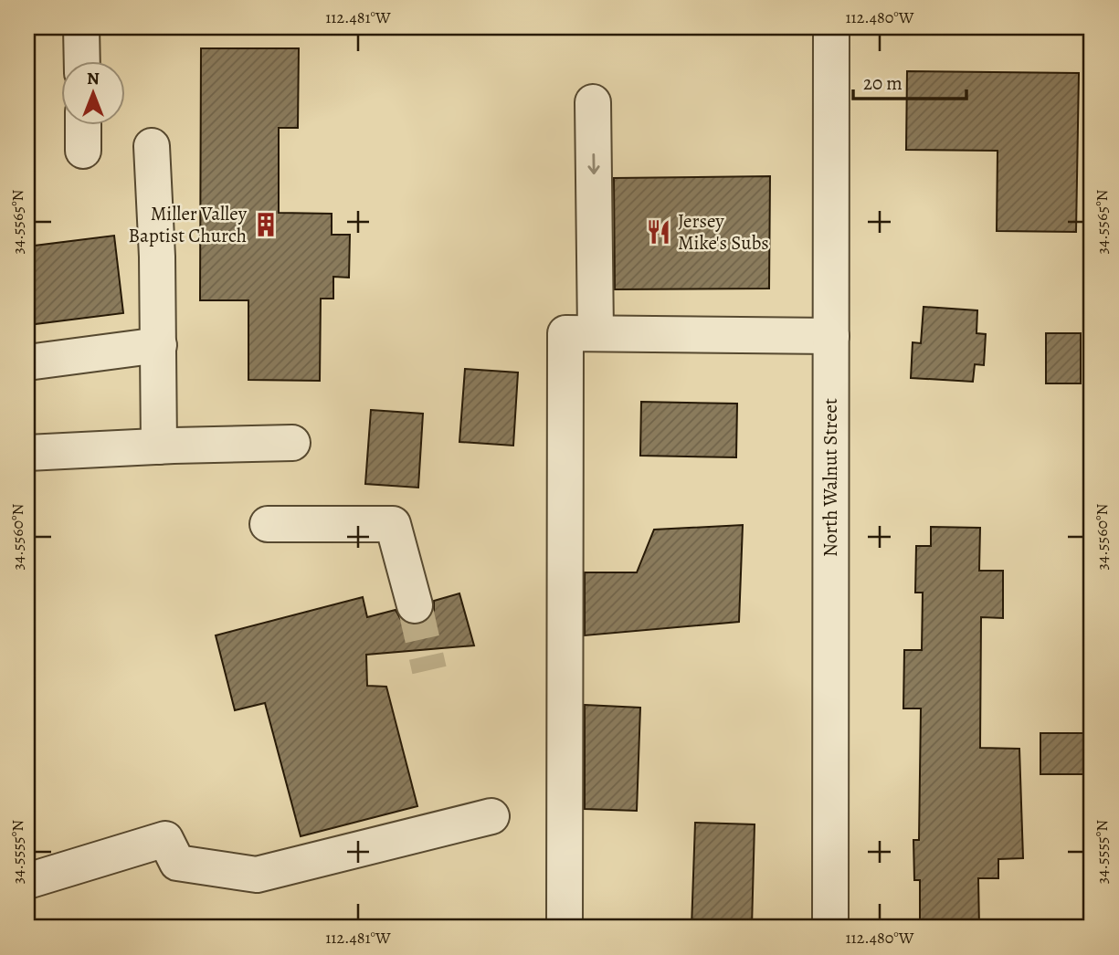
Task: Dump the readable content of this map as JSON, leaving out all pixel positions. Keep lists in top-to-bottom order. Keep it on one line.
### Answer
{"streets":{"street":["North Walnut Street"]},"places":{"building":["Miller Valley Baptist Church"],"restaurant":["Jersey Mike's Subs"]},"scale_bar":"20 m","north":"top","coordinates":["112.481°W","112.480°W","34.5565°N","34.5560°N","34.5555°N"]}
